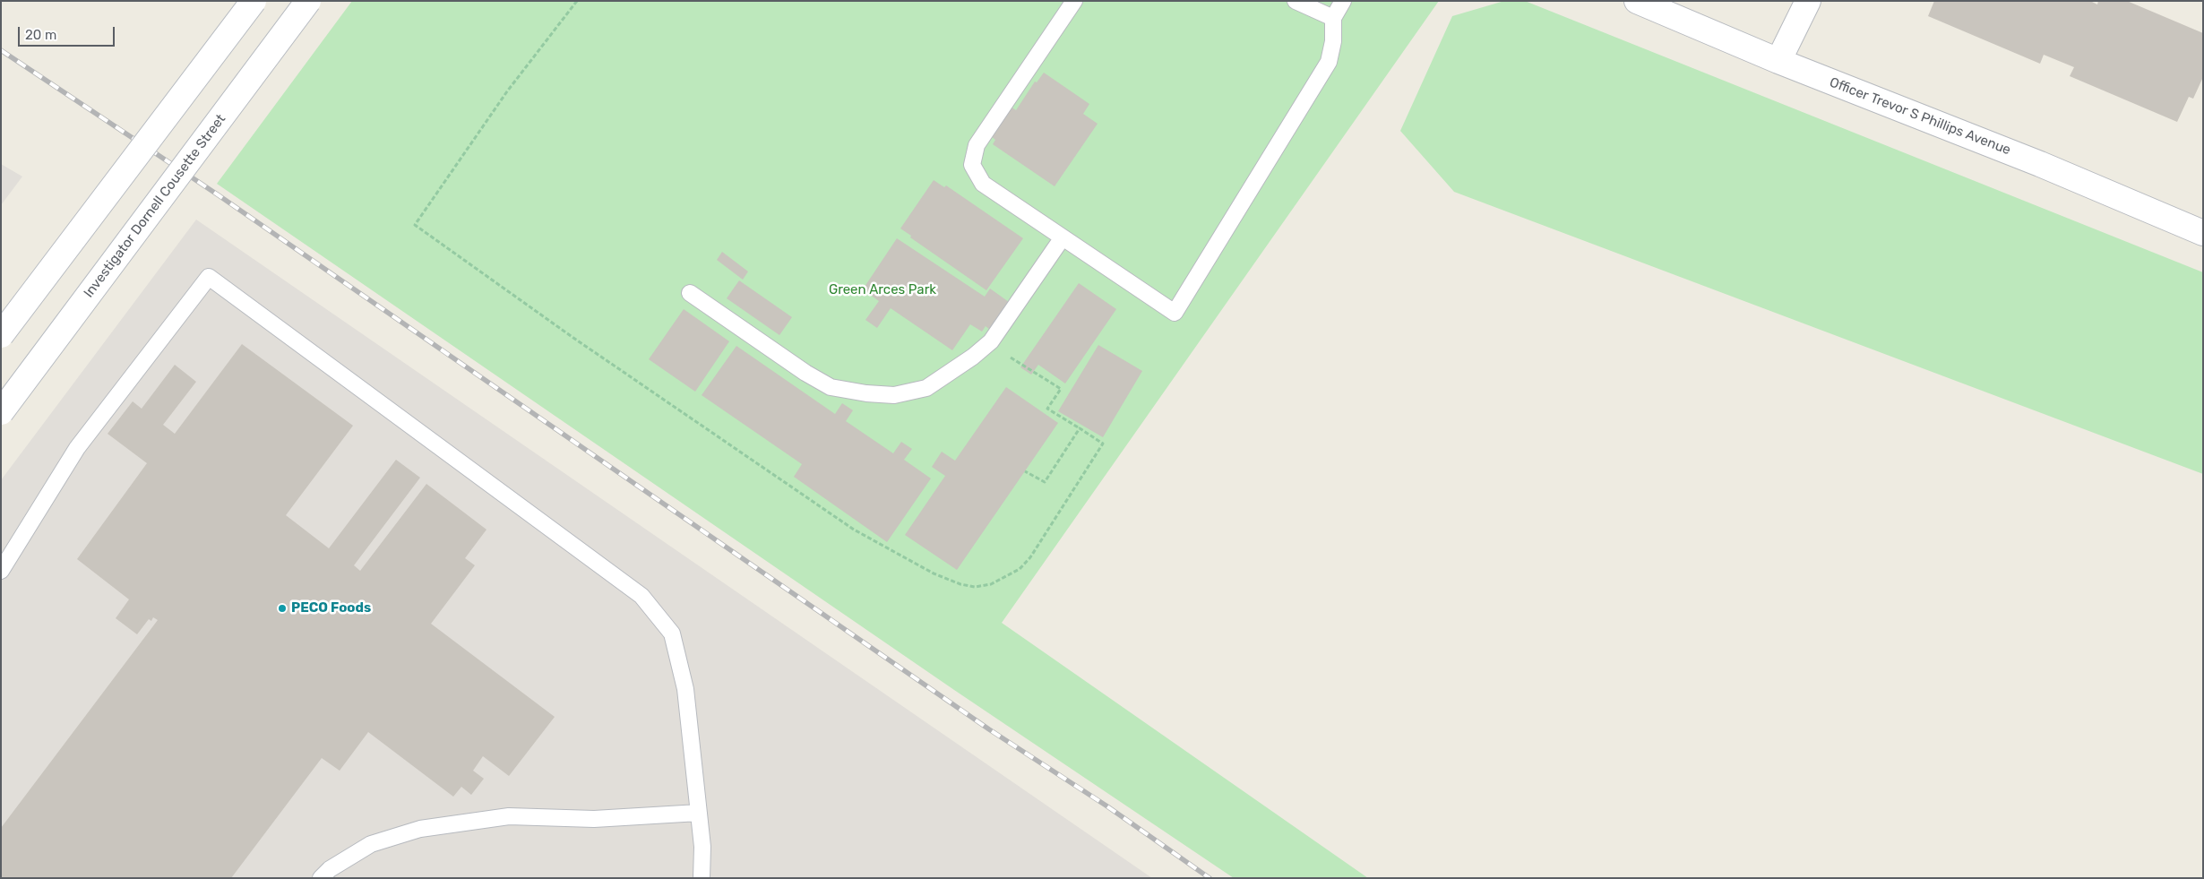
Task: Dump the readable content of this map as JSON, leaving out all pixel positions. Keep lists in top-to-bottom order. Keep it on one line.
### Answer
{"streets":{"main road":["Officer Trevor S Phillips Avenue","Investigator Dornell Cousette Street"]},"parks":["Green Arces Park"],"places":["PECO Foods"],"scale_bar":"20 m"}
